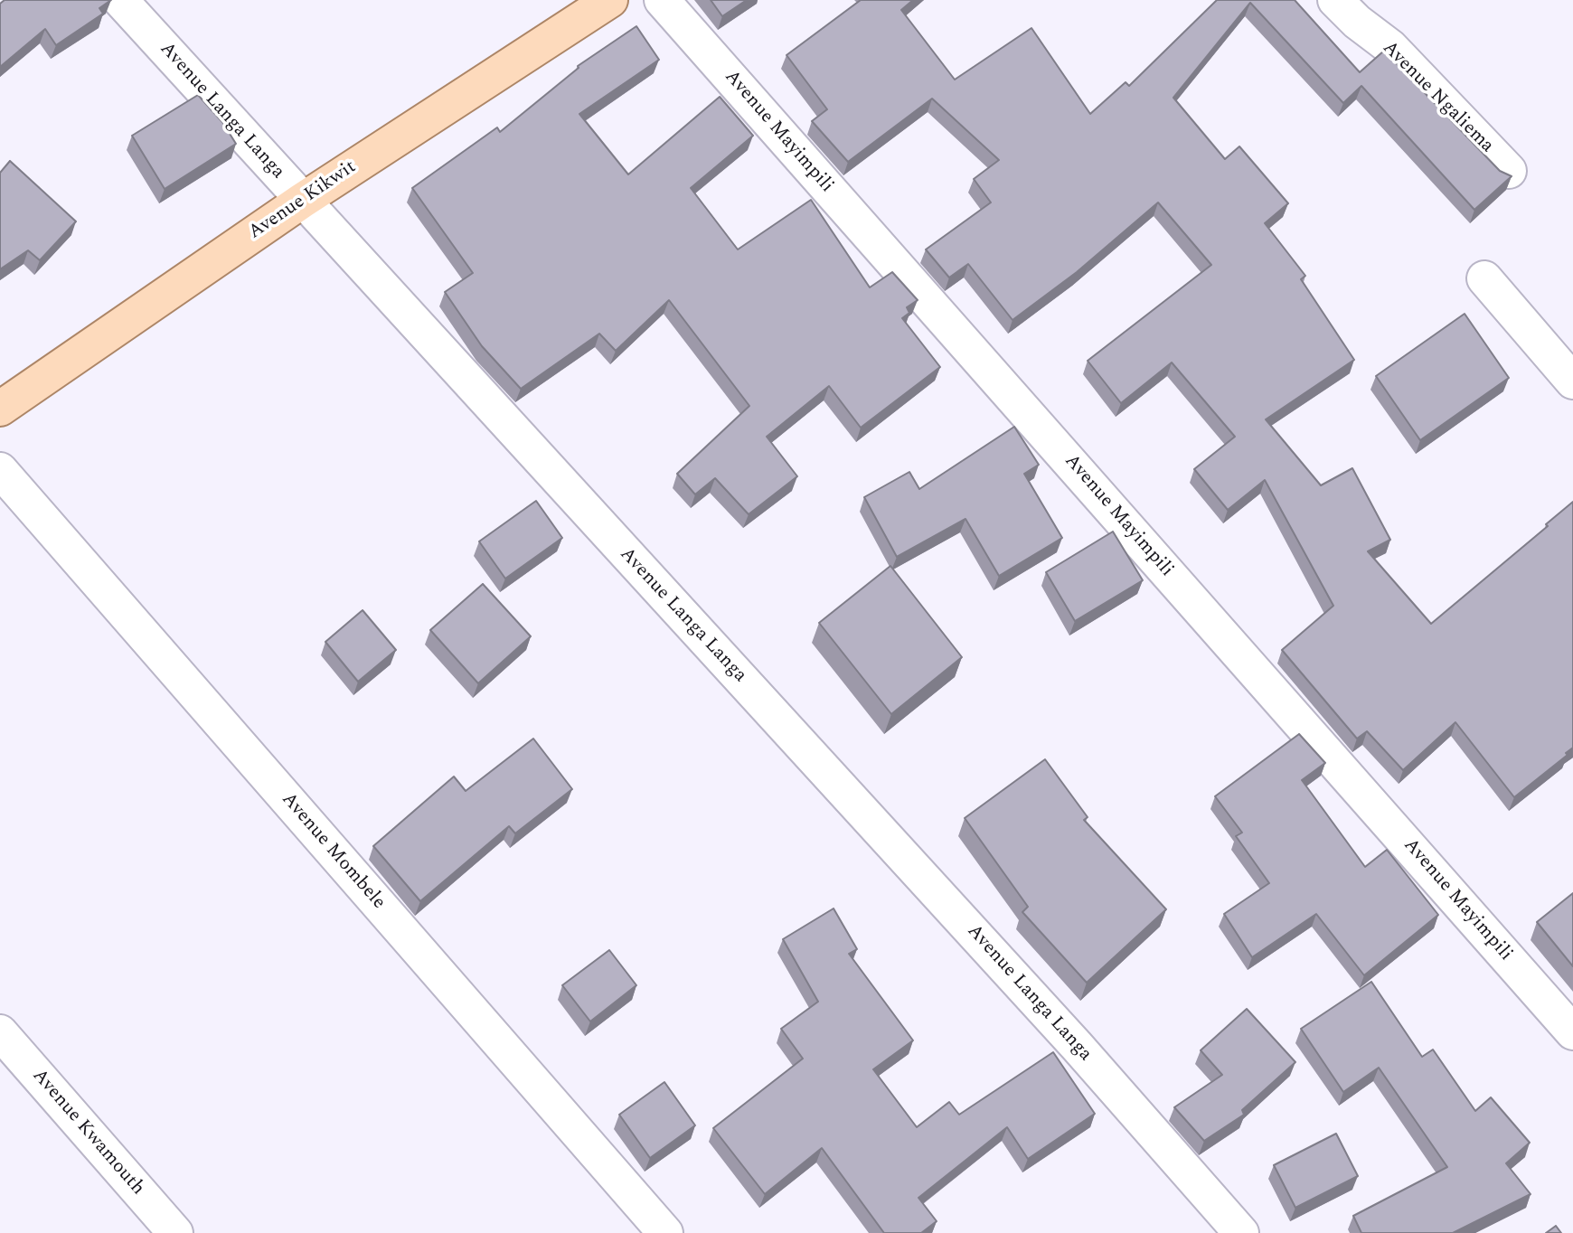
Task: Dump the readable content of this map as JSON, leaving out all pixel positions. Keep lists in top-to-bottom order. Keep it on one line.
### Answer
{"streets":{"main road":["Avenue Kikwit"],"street":["Avenue Ngaliema","Avenue Langa Langa","Avenue Mayimpili","Avenue Mombele","Avenue Kwamouth"]},"crossings":[["Avenue Langa Langa","Avenue Kikwit"]]}
